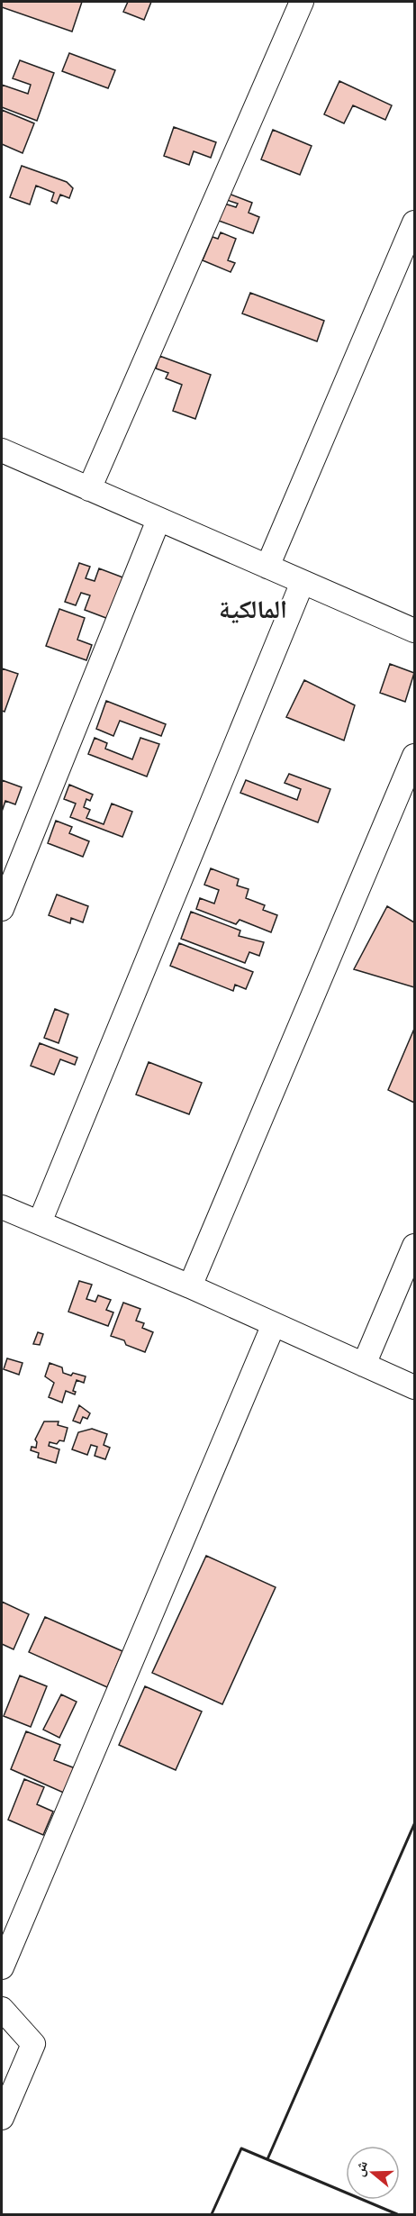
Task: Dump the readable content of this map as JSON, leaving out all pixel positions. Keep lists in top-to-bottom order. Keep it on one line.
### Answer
{"districts":["المالكية"],"north":"left"}
